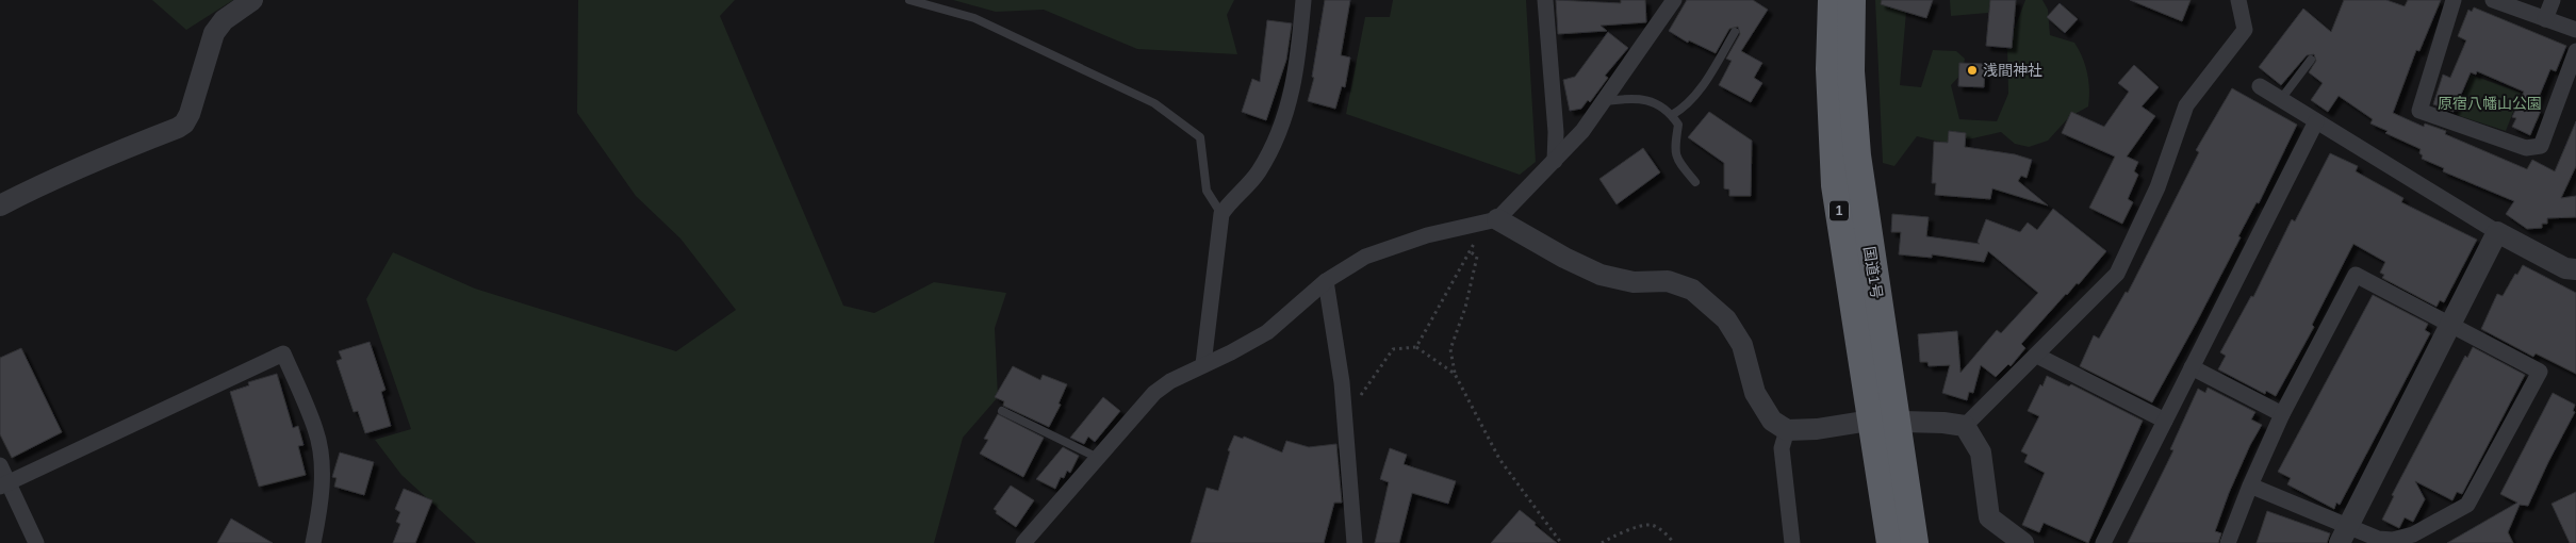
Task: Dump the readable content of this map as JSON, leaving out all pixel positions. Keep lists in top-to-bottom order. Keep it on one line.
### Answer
{"streets":{"highway":["1","国道1号"]},"parks":["原宿八幡山公園"],"places":["浅間神社"]}
